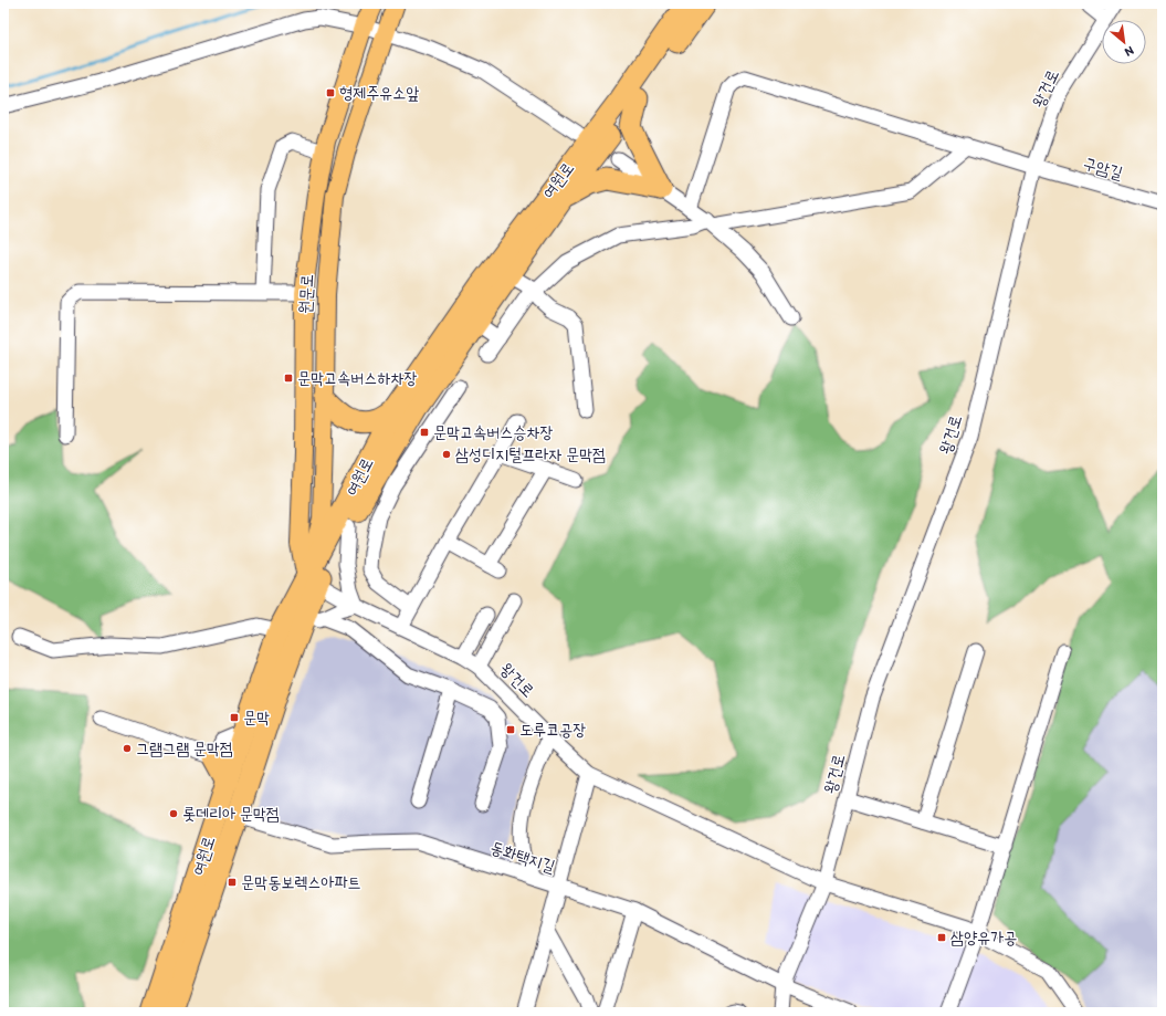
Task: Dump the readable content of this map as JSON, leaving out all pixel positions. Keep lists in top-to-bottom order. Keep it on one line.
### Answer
{"streets":{"highway":["여원로"],"main road":["원문로"],"street":["왕건로","구암길","동화택지길"]},"crossings":[["왕건로","구암길"],["왕건로","여원로"],["왕건로","원문로"],["여원로","원문로"],["여원로","동화택지길"]],"places":{"transit":["형제주유소앞","문막고속버스하차장","문막고속버스승차장","문막","도루코공장","문막동보렉스아파트","삼양유가공"],"other":["삼성디지털프라자 문막점","그램그램 문막점","롯데리아 문막점"]},"north":"bottom right"}
